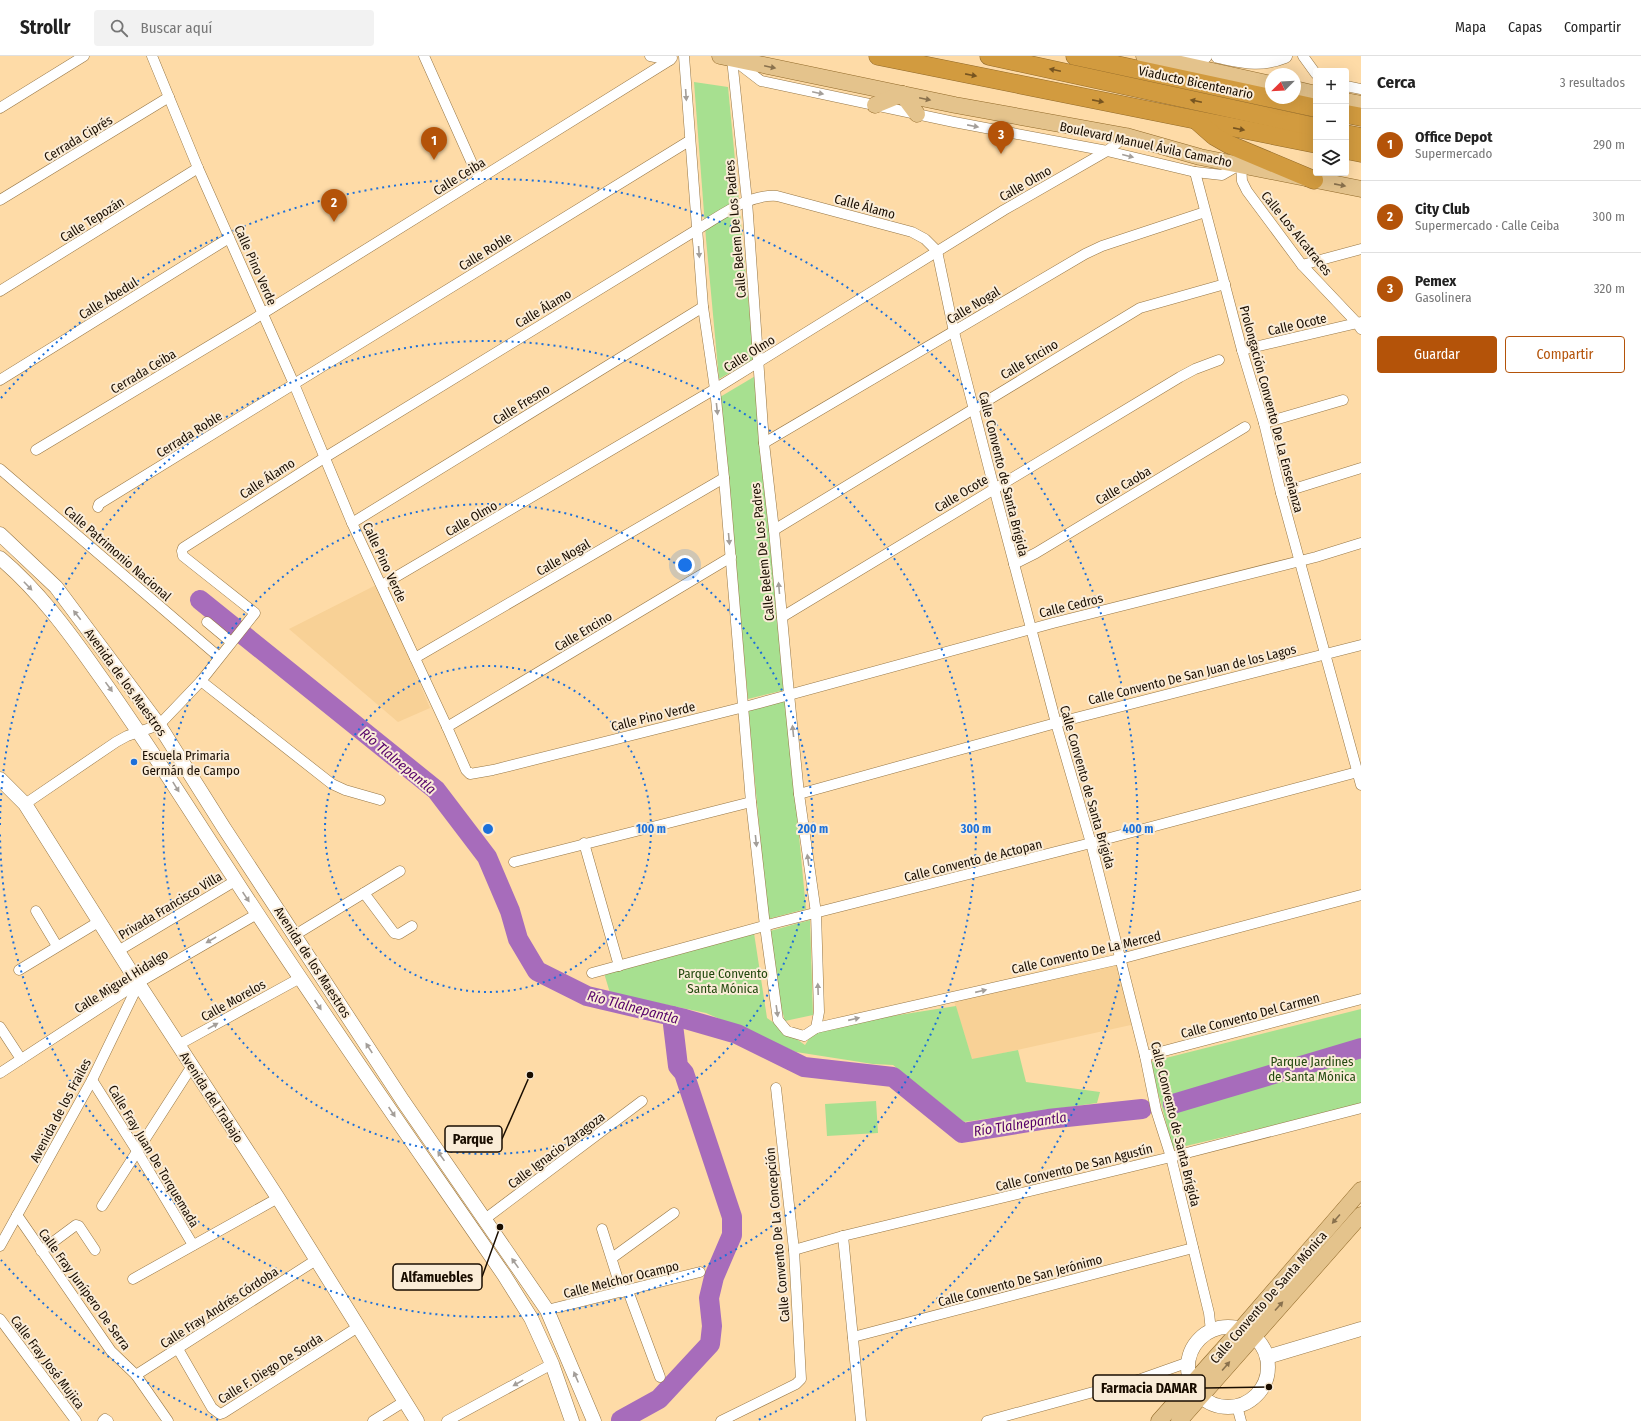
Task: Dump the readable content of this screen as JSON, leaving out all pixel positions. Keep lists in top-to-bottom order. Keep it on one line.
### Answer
{"streets":{"highway":["Viaducto Bicentenario"],"main road":["Boulevard Manuel Ávila Camacho","Avenida de los Maestros","Avenida del Trabajo","Calle Convento De Santa Mónica"],"street":["Cerrada Ciprés","Calle Ceiba","Calle Olmo","Calle Álamo","Calle Tepozán","Calle Belem De Los Padres","Calle Los Alcatraces","Calle Roble","Calle Pino Verde","Calle Abedul","Calle Nogal","Calle Ocote","Calle Encino","Cerrada Ceiba","Calle Fresno","Prolongación Convento De La Enseñanza","Cerrada Roble","Calle Convento de Santa Brígida","Calle Caoba","Calle Patrimonio Nacional","Calle Cedros","Calle Convento De San Juan de los Lagos","Calle Convento de Actopan","Privada Francisco Villa","Calle Convento De La Merced","Calle Miguel Hidalgo","Calle Morelos","Calle Convento Del Carmen","Avenida de los Frailes","Calle Ignacio Zaragoza","Calle Fray Juan De Torquemada","Calle Convento De San Agustín","Calle Convento De La Concepción","Calle Melchor Ocampo","Calle Convento De San Jerónimo","Calle Fray Junípero De Serra","Calle Fray Andrés Córdoba","Calle Fray José Mujica","Calle F. Diego De Sorda"]},"crossings":[["Cerrada Ciprés","Calle Pino Verde"],["Boulevard Manuel Ávila Camacho","Calle Olmo"],["Boulevard Manuel Ávila Camacho","Calle Belem De Los Padres"],["Boulevard Manuel Ávila Camacho","Calle Los Alcatraces"],["Calle Ceiba","Calle Pino Verde"],["Calle Ceiba","Cerrada Ceiba"],["Calle Olmo","Calle Álamo"],["Calle Olmo","Calle Belem De Los Padres"],["Calle Olmo","Calle Pino Verde"],["Calle Olmo","Calle Convento de Santa Brígida"],["Calle Álamo","Calle Belem De Los Padres"],["Calle Álamo","Calle Pino Verde"],["Calle Álamo","Calle Convento de Santa Brígida"],["Calle Tepozán","Calle Pino Verde"],["Calle Belem De Los Padres","Calle Pino Verde"],["Calle Belem De Los Padres","Calle Nogal"],["Calle Belem De Los Padres","Calle Ocote"],["Calle Belem De Los Padres","Calle Encino"],["Calle Belem De Los Padres","Calle Cedros"],["Calle Belem De Los Padres","Calle Convento De San Juan de los Lagos"],["Calle Belem De Los Padres","Calle Convento de Actopan"],["Calle Belem De Los Padres","Calle Convento De La Merced"],["Calle Los Alcatraces","Calle Ocote"],["Calle Roble","Calle Pino Verde"],["Calle Roble","Cerrada Roble"],["Calle Pino Verde","Calle Abedul"],["Calle Pino Verde","Calle Nogal"],["Calle Pino Verde","Calle Encino"],["Calle Pino Verde","Cerrada Ceiba"],["Calle Pino Verde","Calle Fresno"],["Calle Pino Verde","Cerrada Roble"],["Calle Pino Verde","Calle Cedros"],["Calle Nogal","Prolongación Convento De La Enseñanza"],["Calle Nogal","Calle Convento de Santa Brígida"],["Calle Ocote","Prolongación Convento De La Enseñanza"],["Calle Ocote","Calle Convento de Santa Brígida"],["Calle Encino","Prolongación Convento De La Enseñanza"],["Calle Encino","Calle Convento de Santa Brígida"],["Prolongación Convento De La Enseñanza","Calle Cedros"],["Prolongación Convento De La Enseñanza","Calle Convento De San Juan de los Lagos"],["Prolongación Convento De La Enseñanza","Calle Convento de Actopan"],["Calle Convento de Santa Brígida","Calle Caoba"],["Calle Convento de Santa Brígida","Calle Cedros"],["Calle Convento de Santa Brígida","Calle Convento De San Juan de los Lagos"],["Calle Convento de Santa Brígida","Calle Convento de Actopan"],["Calle Convento de Santa Brígida","Calle Convento De La Merced"],["Calle Convento de Santa Brígida","Calle Convento Del Carmen"],["Calle Convento de Santa Brígida","Calle Convento De San Agustín"],["Calle Convento de Santa Brígida","Calle Convento De San Jerónimo"],["Avenida de los Maestros","Privada Francisco Villa"],["Avenida de los Maestros","Calle Miguel Hidalgo"],["Avenida de los Maestros","Calle Morelos"],["Avenida de los Maestros","Calle Ignacio Zaragoza"],["Avenida de los Maestros","Calle Melchor Ocampo"],["Privada Francisco Villa","Avenida del Trabajo"],["Calle Miguel Hidalgo","Avenida del Trabajo"],["Calle Miguel Hidalgo","Avenida de los Frailes"],["Calle Morelos","Avenida del Trabajo"],["Avenida del Trabajo","Avenida de los Frailes"],["Avenida del Trabajo","Calle Fray Andrés Córdoba"],["Avenida del Trabajo","Calle F. Diego De Sorda"],["Avenida de los Frailes","Calle Fray Juan De Torquemada"],["Avenida de los Frailes","Calle Fray Junípero De Serra"],["Calle Convento De San Agustín","Calle Convento De La Concepción"],["Calle Fray Junípero De Serra","Calle Fray Andrés Córdoba"],["Calle Fray Andrés Córdoba","Calle F. Diego De Sorda"]],"one_way":["Boulevard Manuel Ávila Camacho","Calle Convento De La Merced","Calle Miguel Hidalgo","Calle Morelos"],"water":["Río Tlalnepantla"],"parks":["Parque Convento Santa Mónica","Parque Jardines de Santa Mónica"],"places":["Escuela Primaria Germán de Campo","Parque","Alfamuebles","Farmacia DAMAR"],"north":"bottom left","page":{"header":"Strollr","search":"Buscar aquí","nav":["Mapa","Capas","Compartir"],"heading":["Cerca","3 resultados"],"map_buttons":["+","−"],"list":[{"mark":"1","name":"Office Depot","note":"Supermercado","value":"290 m"},{"mark":"2","name":"City Club","note":"Supermercado · Calle Ceiba","value":"300 m"},{"mark":"3","name":"Pemex","note":"Gasolinera","value":"320 m"}],"pins":["3","1","2"],"buttons":["Guardar","Compartir"]},"rings":["100 m","200 m","300 m","400 m"]}
